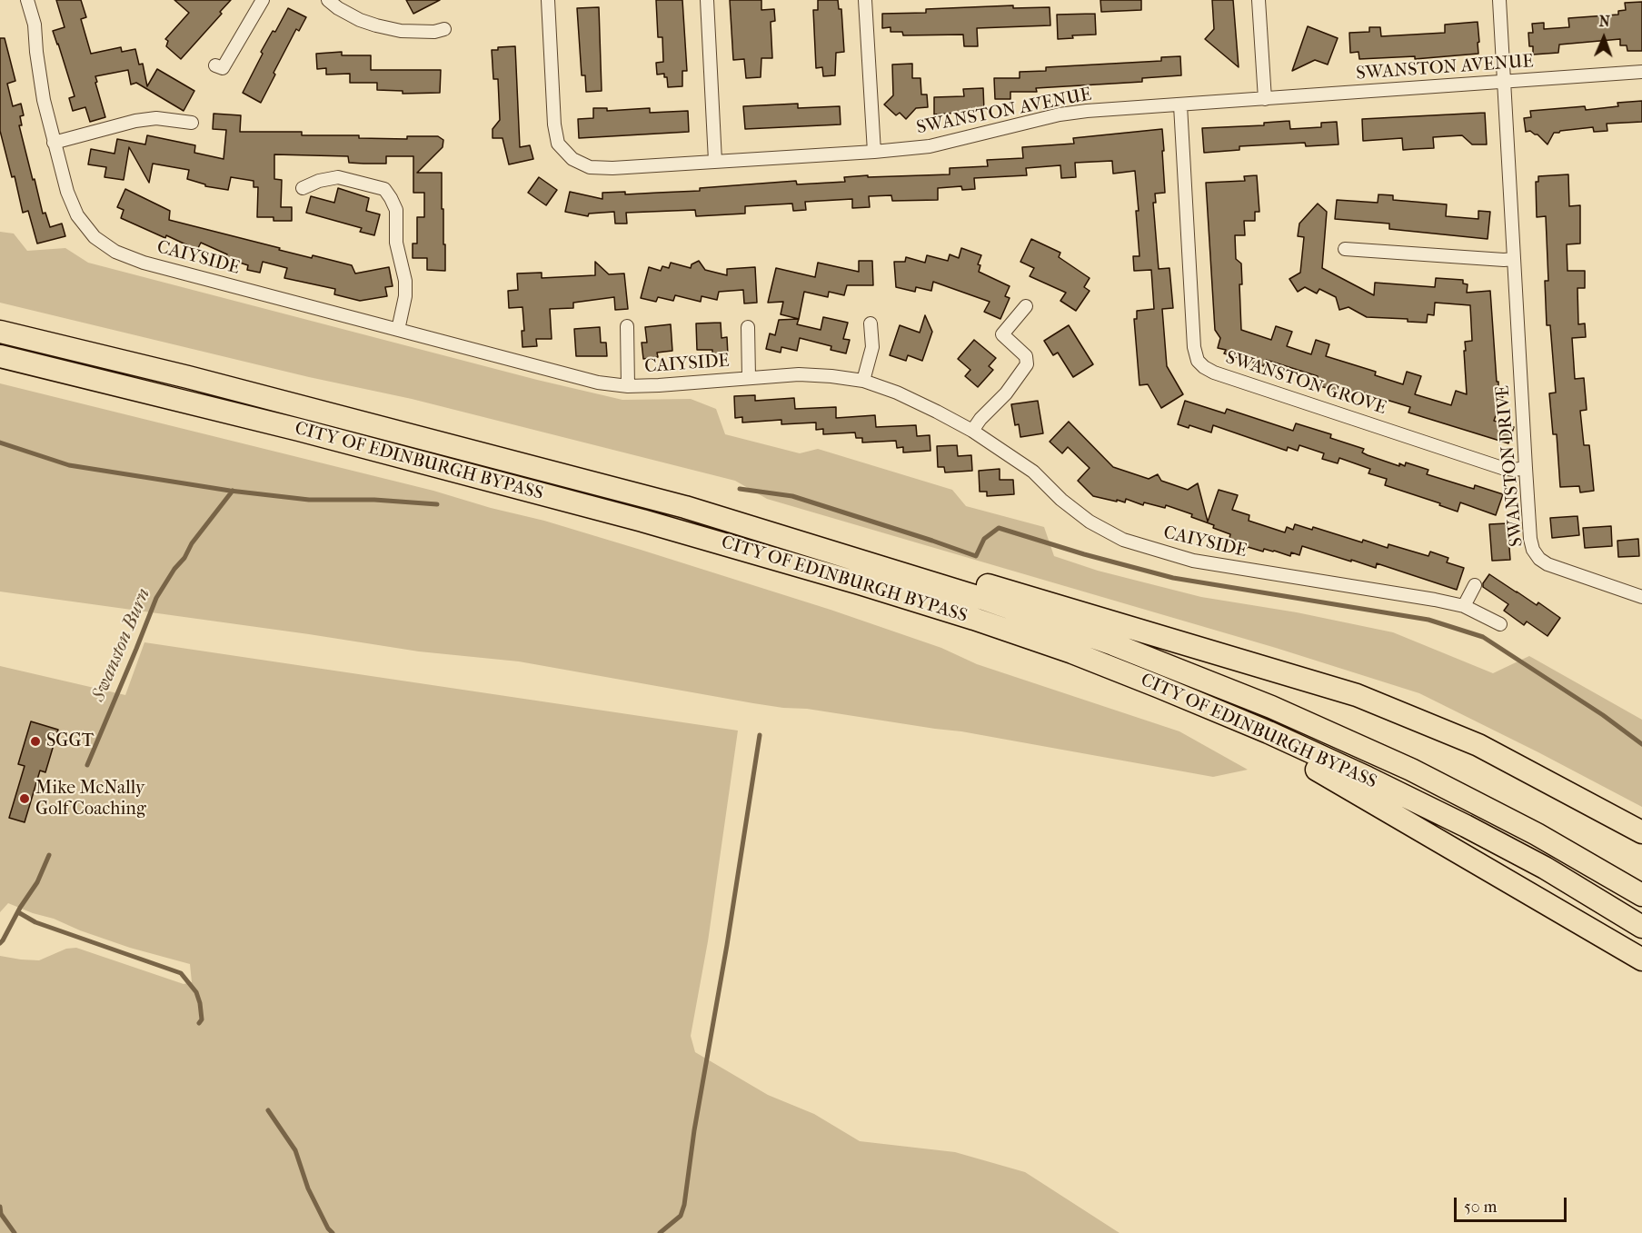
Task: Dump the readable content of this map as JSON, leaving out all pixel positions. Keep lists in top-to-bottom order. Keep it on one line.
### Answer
{"streets":{"highway":["CITY OF EDINBURGH BYPASS"],"street":["SWANSTON AVENUE","CAIYSIDE","SWANSTON GROVE","SWANSTON DRIVE"]},"crossings":[["SWANSTON AVENUE","SWANSTON GROVE"],["SWANSTON AVENUE","SWANSTON DRIVE"],["SWANSTON GROVE","SWANSTON DRIVE"]],"water":["Swanston Burn"],"places":["SGGT","Mike McNally Golf Coaching"],"scale_bar":"50 m","north":"top"}
